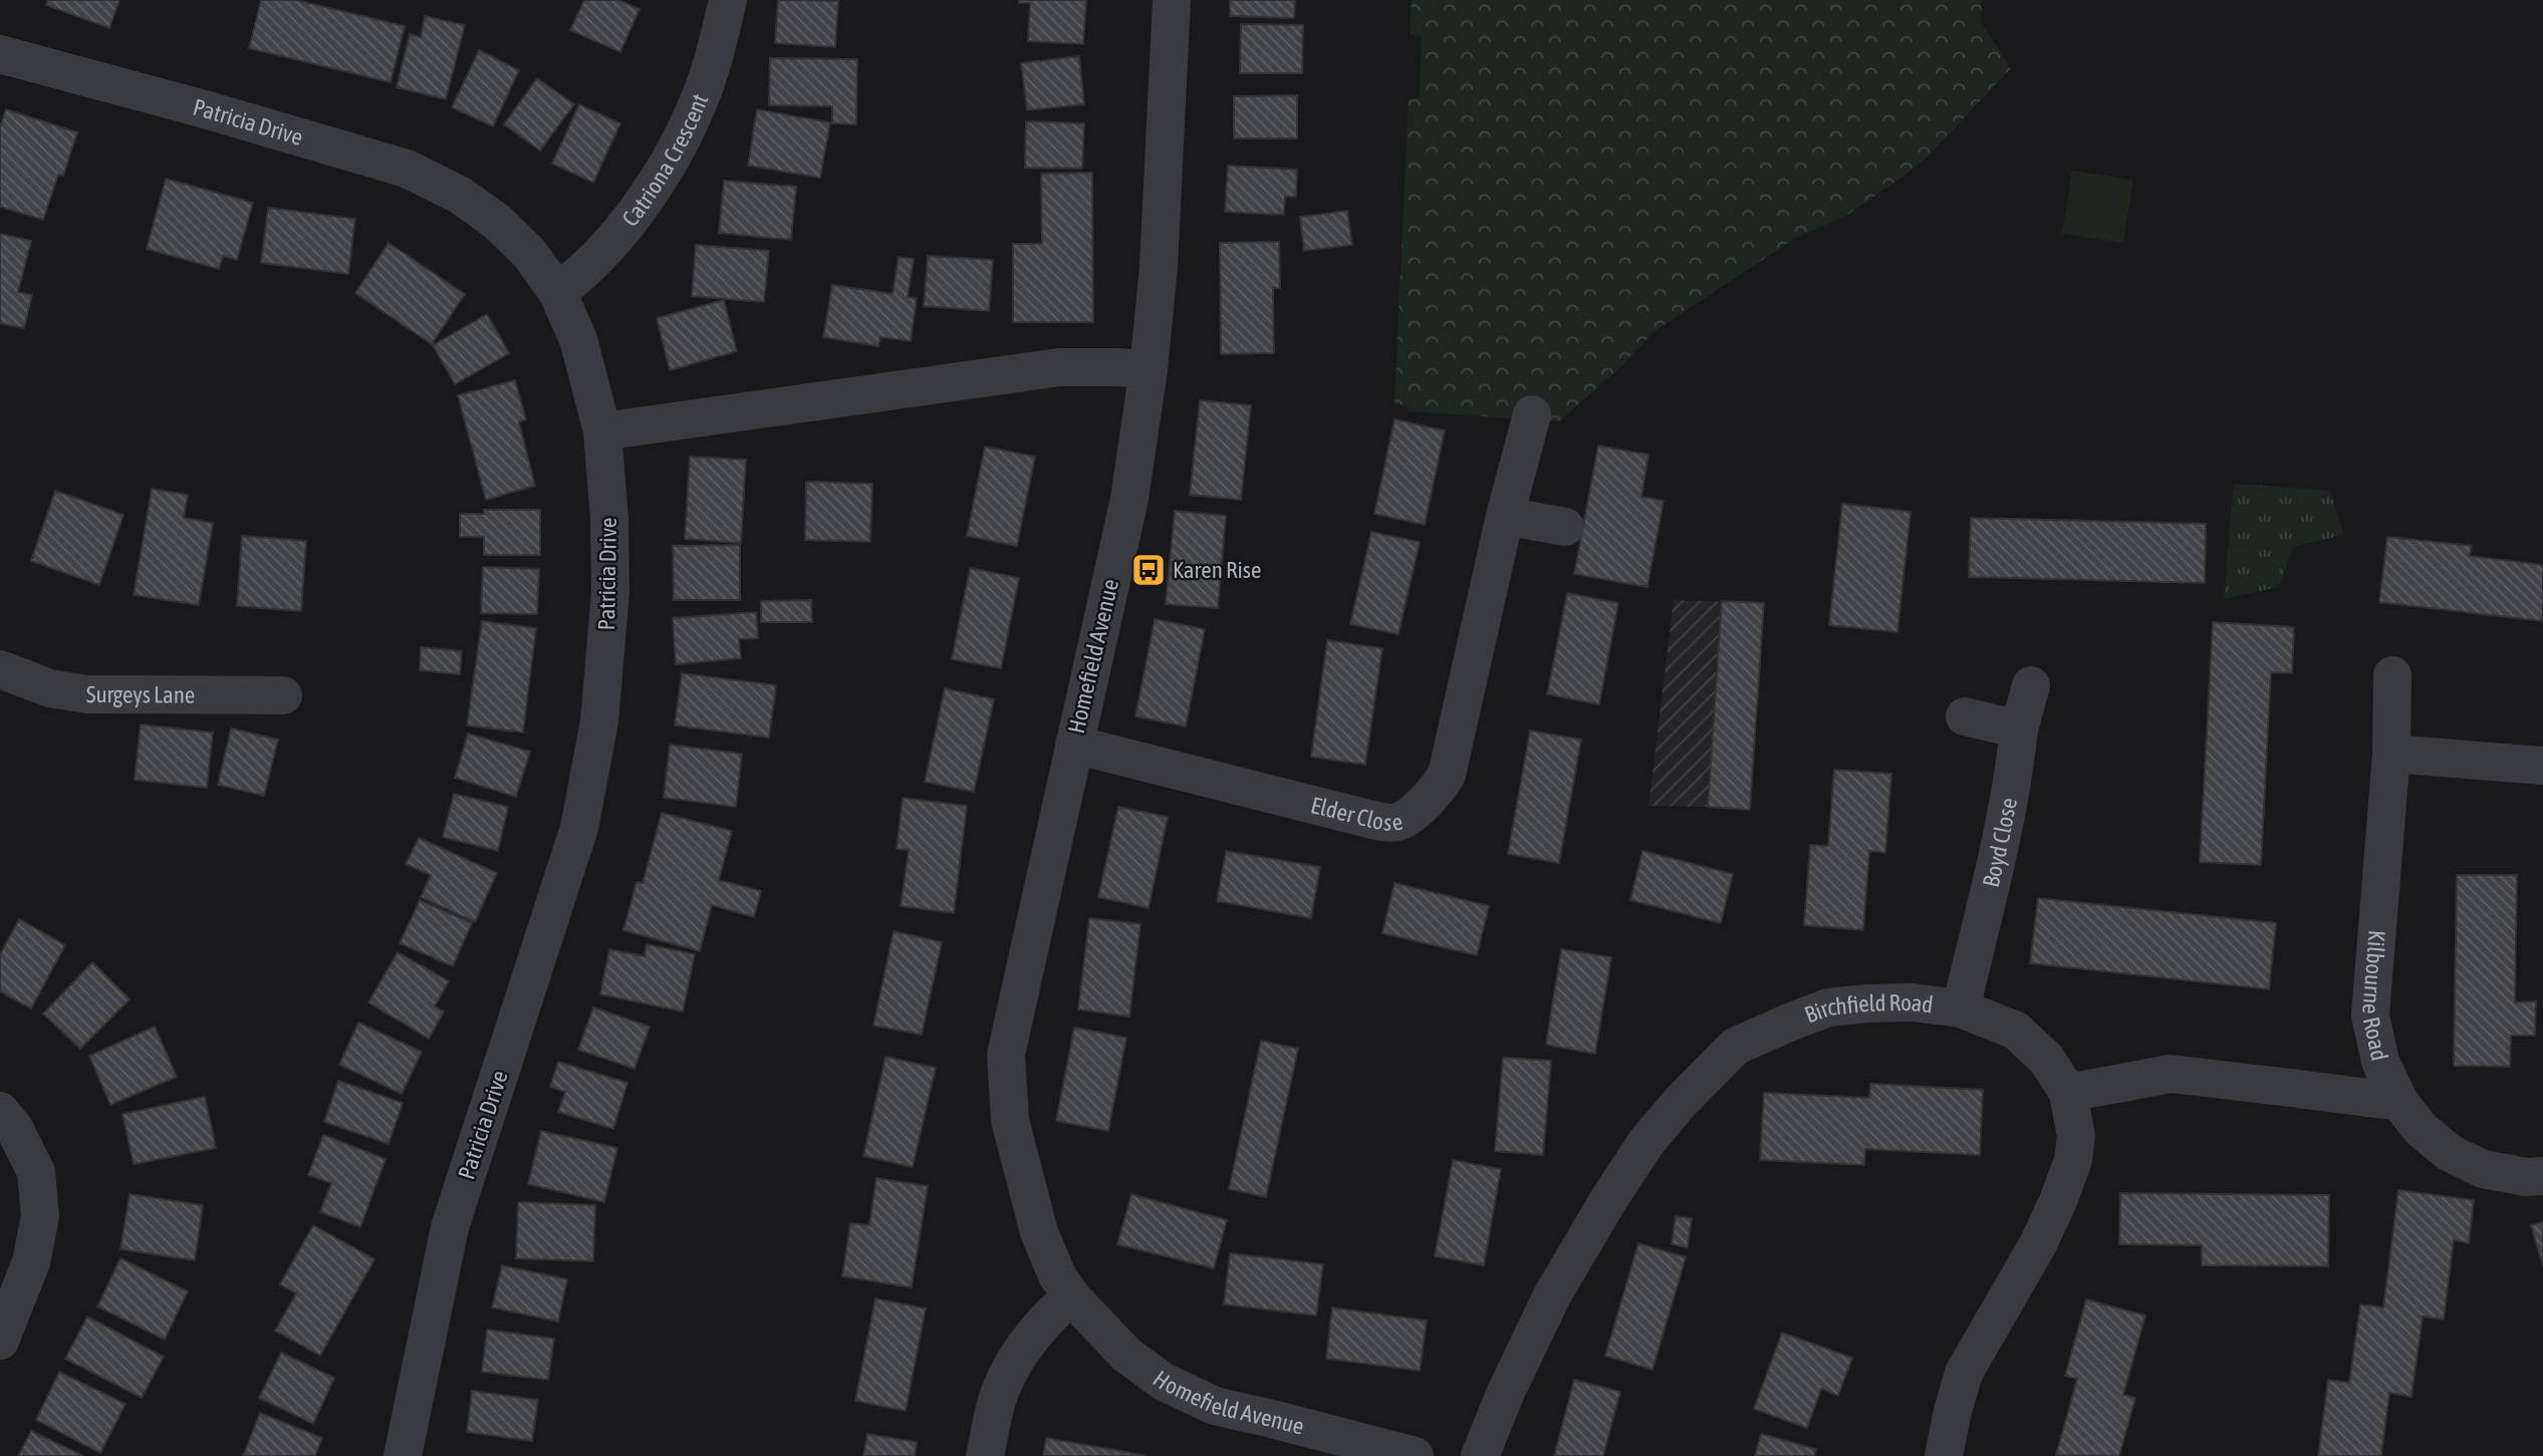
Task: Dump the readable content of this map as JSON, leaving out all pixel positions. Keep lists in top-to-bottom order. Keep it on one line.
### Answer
{"streets":{"street":["Patricia Drive","Catriona Crescent","Homefield Avenue","Surgeys Lane","Elder Close","Boyd Close","Kilbourne Road","Birchfield Road"]},"crossings":[["Patricia Drive","Catriona Crescent"],["Homefield Avenue","Elder Close"],["Boyd Close","Birchfield Road"]],"places":{"bus stop":["Karen Rise"]}}
